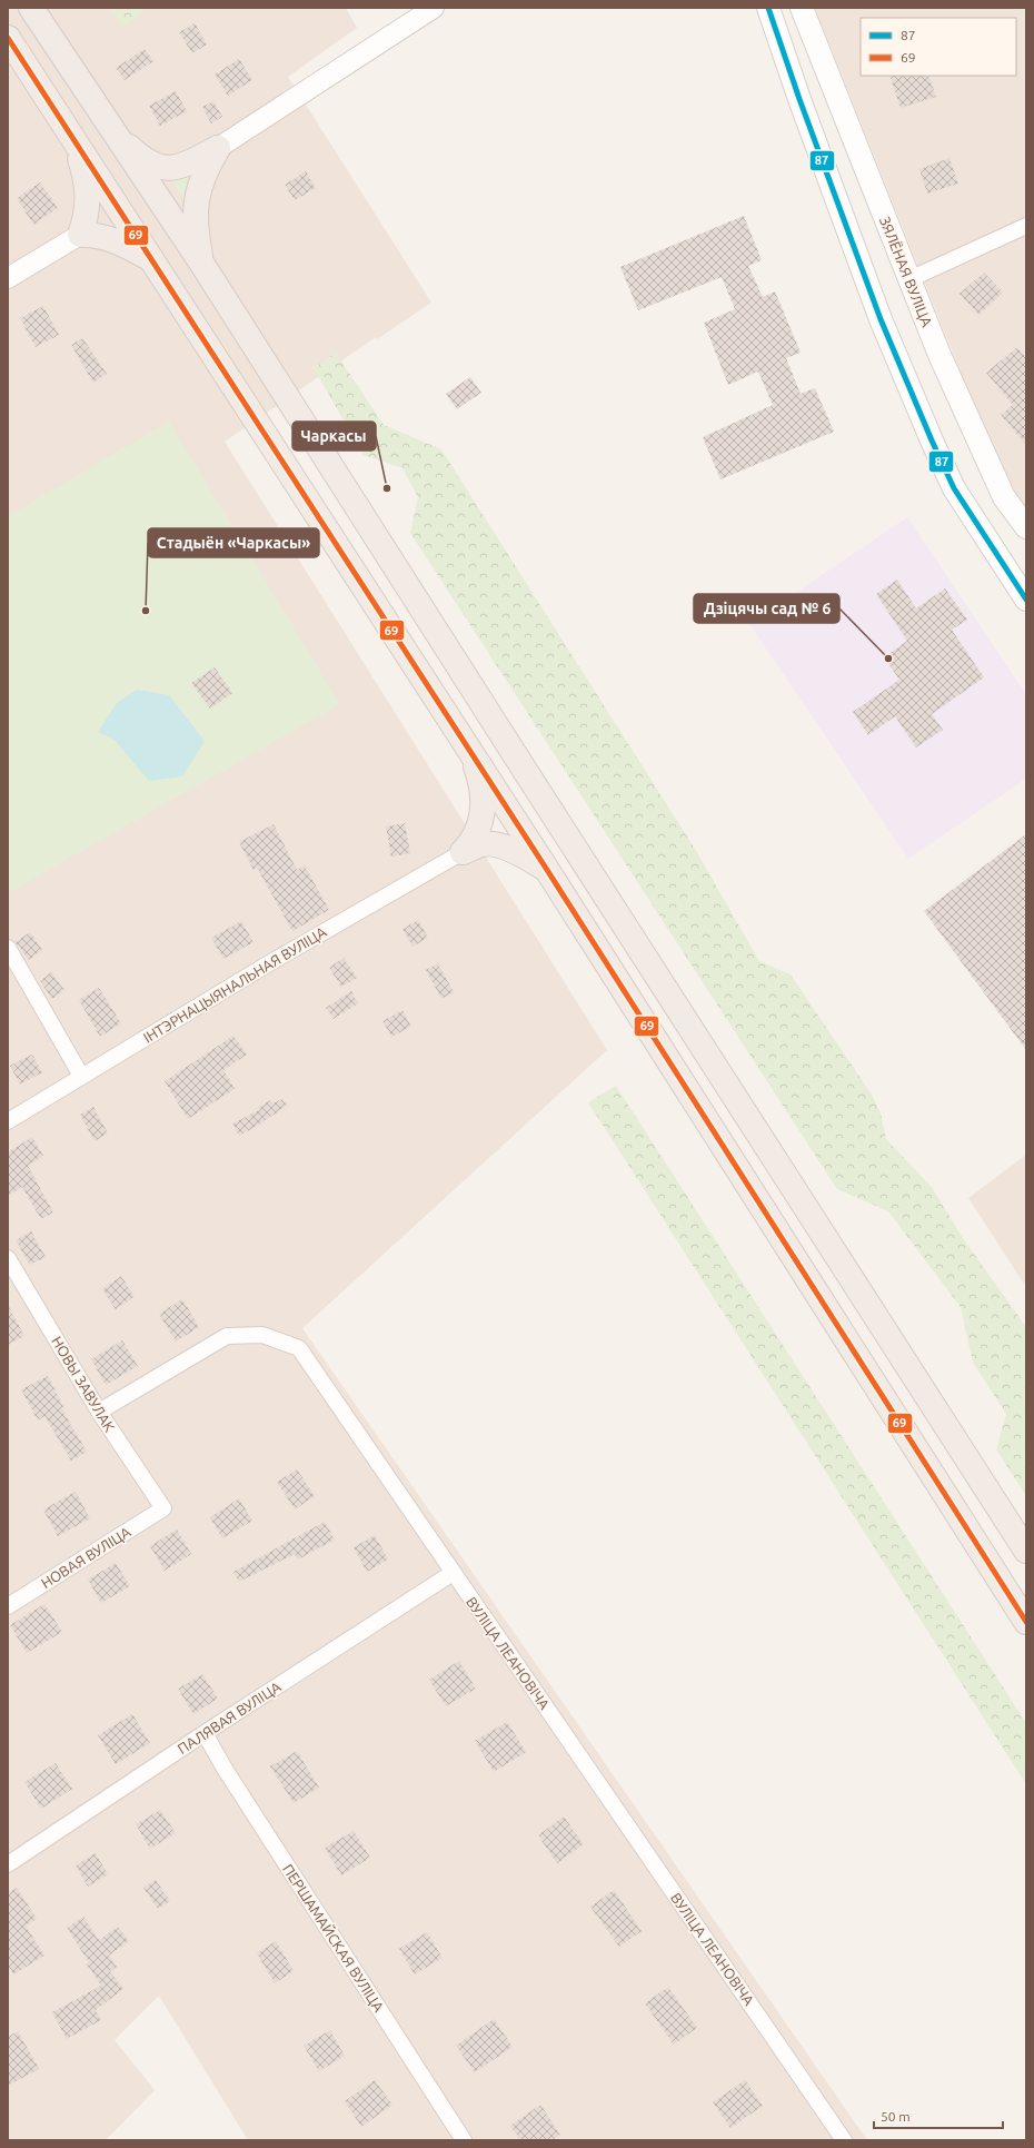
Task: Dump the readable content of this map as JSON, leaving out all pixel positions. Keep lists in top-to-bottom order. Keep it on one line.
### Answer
{"streets":{"main road":["ЗЯЛЁНАЯ ВУЛІЦА"],"street":["ІНТЭРНАЦЫЯНАЛЬНАЯ ВУЛІЦА","НОВЫ ЗАВУЛАК","НОВАЯ ВУЛІЦА","ВУЛІЦА ЛЕАНОВІЧА","ПАЛЯВАЯ ВУЛІЦА","ПЕРШАМАЙСКАЯ ВУЛІЦА"]},"crossings":[["НОВЫ ЗАВУЛАК","НОВАЯ ВУЛІЦА"],["НОВЫ ЗАВУЛАК","ВУЛІЦА ЛЕАНОВІЧА"],["ВУЛІЦА ЛЕАНОВІЧА","ПАЛЯВАЯ ВУЛІЦА"],["ПАЛЯВАЯ ВУЛІЦА","ПЕРШАМАЙСКАЯ ВУЛІЦА"]],"places":["Чаркасы","Стадыён «Чаркасы»","Дзіцячы сад № 6"],"lines":["transit line 87","transit line 69"],"legend":["87","69"],"scale_bar":"50 m"}
